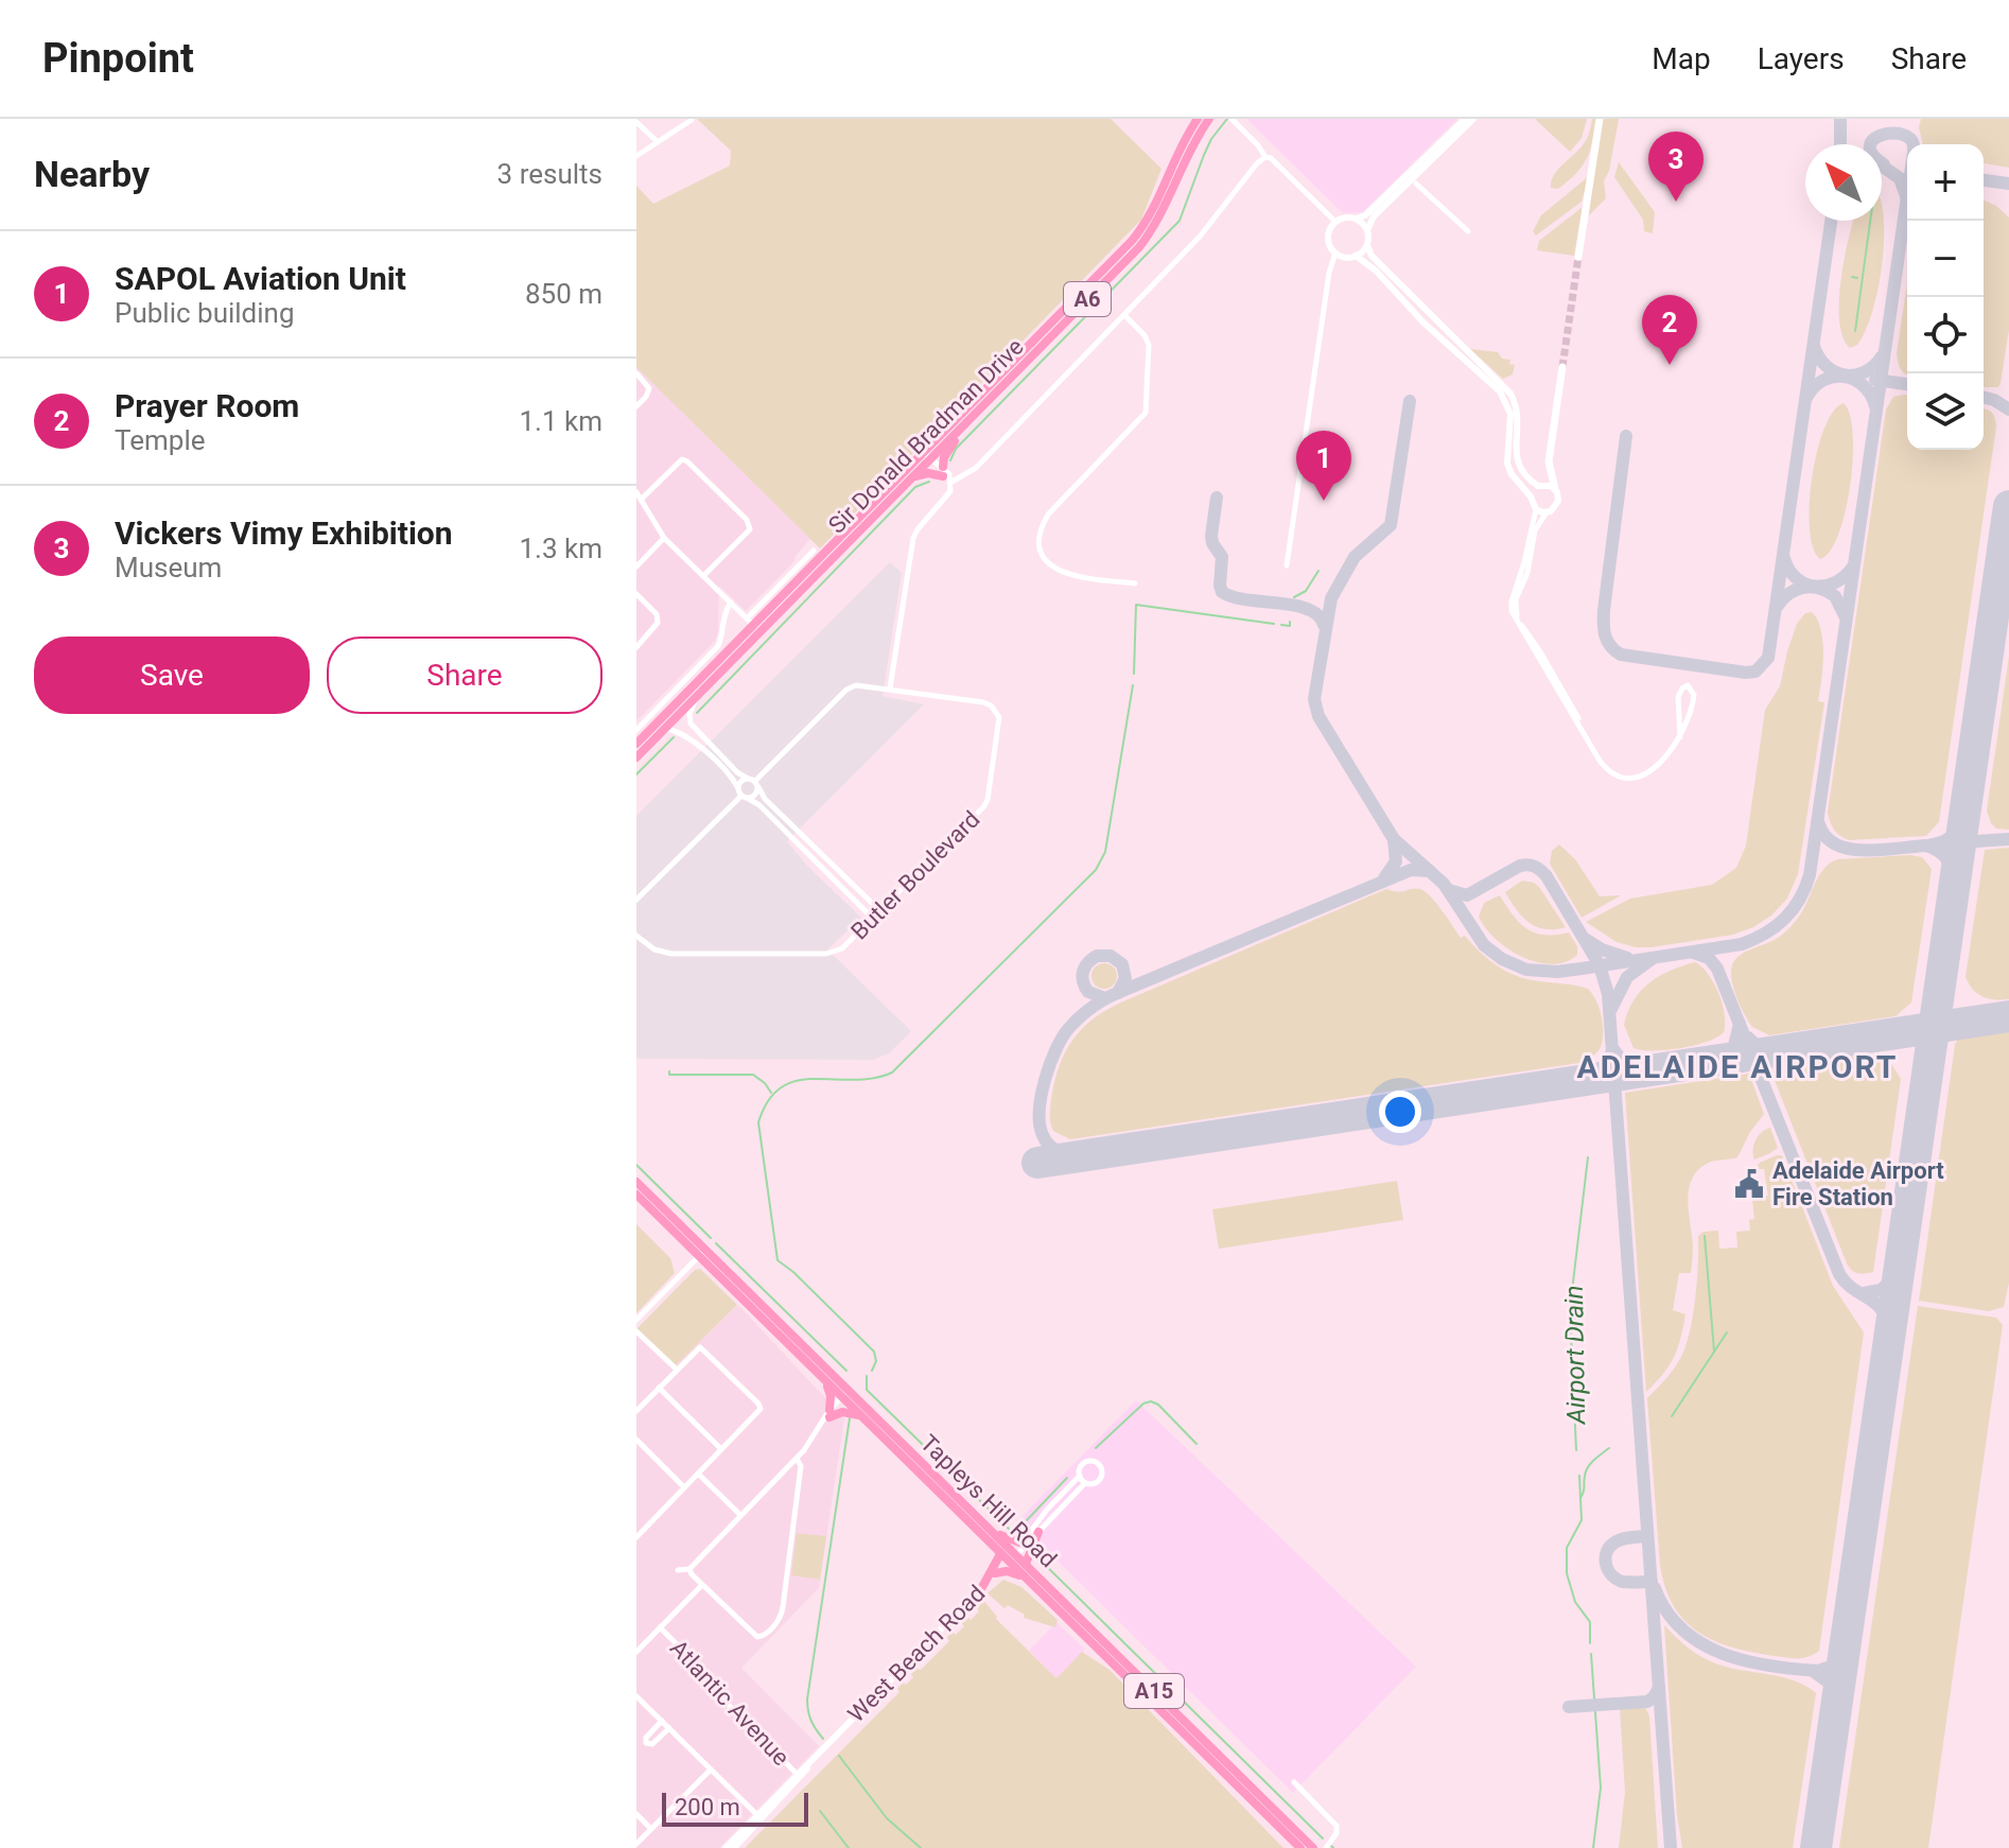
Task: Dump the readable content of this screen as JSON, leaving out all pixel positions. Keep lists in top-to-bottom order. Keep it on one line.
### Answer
{"streets":{"main road":["A6","Sir Donald Bradman Drive","Tapleys Hill Road","A15"],"street":["Butler Boulevard","West Beach Road","Atlantic Avenue"]},"crossings":[["Tapleys Hill Road","West Beach Road"],["West Beach Road","Atlantic Avenue"]],"districts":["ADELAIDE AIRPORT"],"water":["Airport Drain"],"places":{"public building":["Adelaide Airport Fire Station"]},"scale_bar":"200 m","north":"top left","page":{"header":"Pinpoint","nav":["Map","Layers","Share"],"heading":["Nearby","3 results"],"pins":["3","2","1"],"map_buttons":["+","−"],"list":[{"mark":"1","name":"SAPOL Aviation Unit","note":"Public building","value":"850 m"},{"mark":"2","name":"Prayer Room","note":"Temple","value":"1.1 km"},{"mark":"3","name":"Vickers Vimy Exhibition","note":"Museum","value":"1.3 km"}],"buttons":["Save","Share"],"scale":"200 m"}}
